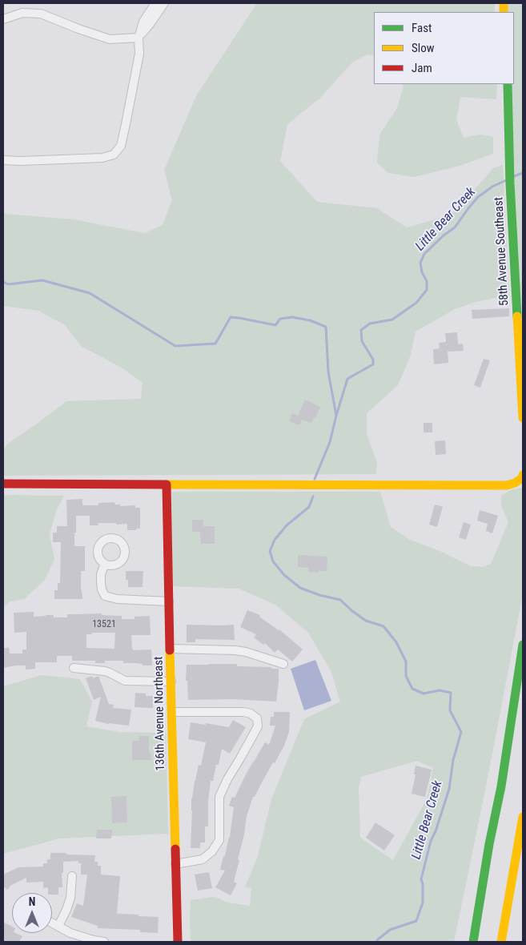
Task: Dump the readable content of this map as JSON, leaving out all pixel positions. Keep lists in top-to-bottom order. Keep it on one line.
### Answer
{"streets":{"main road":["58th Avenue Southeast","136th Avenue Northeast"]},"water":["Little Bear Creek"],"house_numbers":["13521"],"legend":["Fast","Slow","Jam"],"north":"top"}
